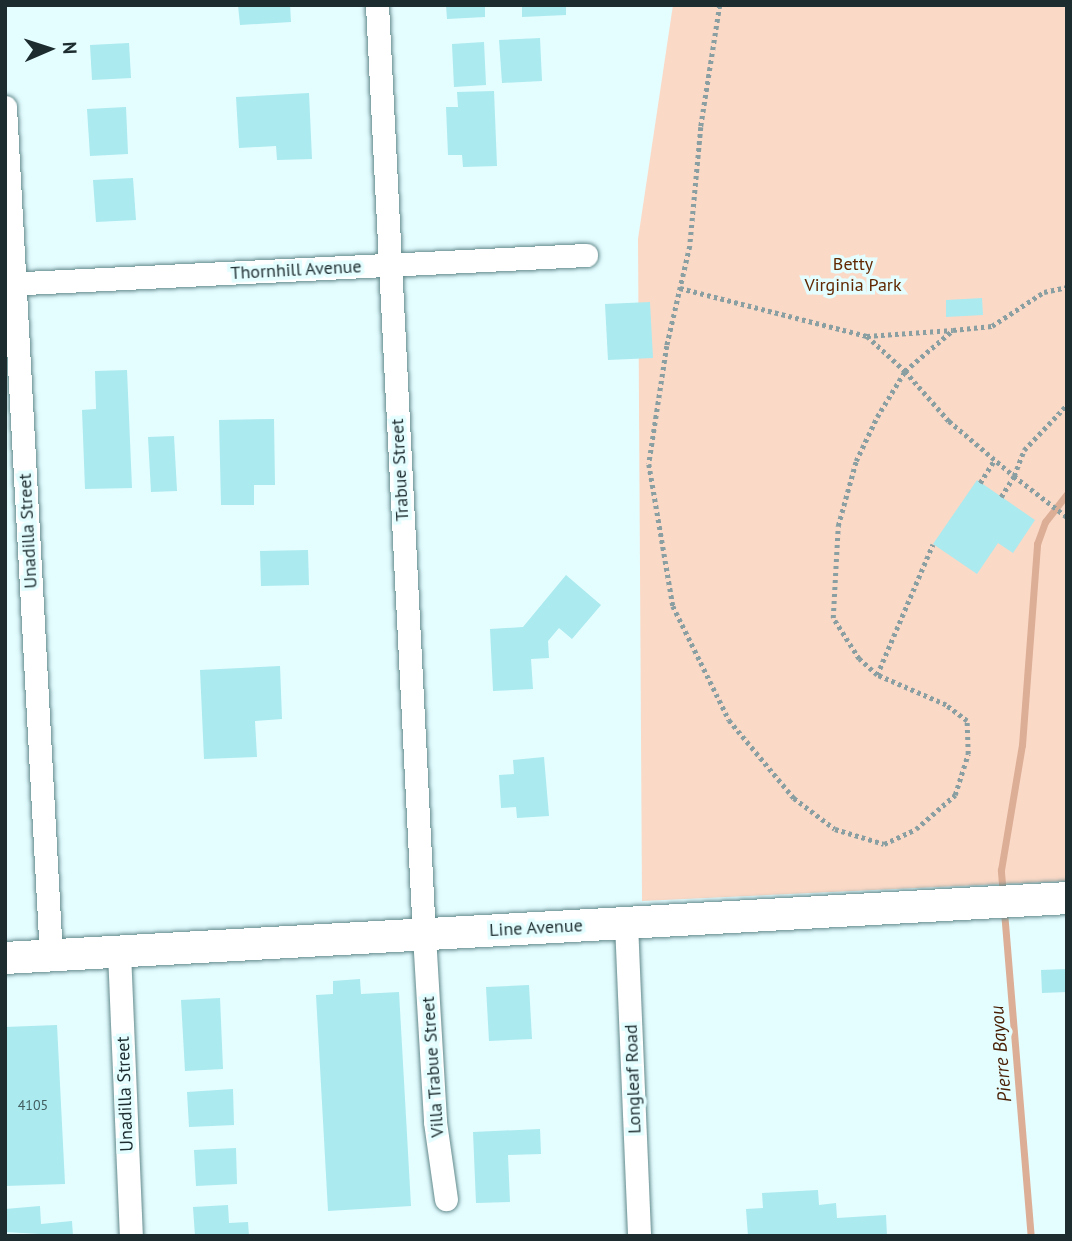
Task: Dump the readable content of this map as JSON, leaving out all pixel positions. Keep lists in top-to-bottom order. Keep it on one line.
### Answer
{"streets":{"main road":["Line Avenue"],"street":["Thornhill Avenue","Trabue Street","Unadilla Street","Villa Trabue Street","Longleaf Road"]},"crossings":[["Thornhill Avenue","Trabue Street"],["Thornhill Avenue","Unadilla Street"],["Trabue Street","Line Avenue"],["Trabue Street","Villa Trabue Street"],["Unadilla Street","Line Avenue"],["Line Avenue","Villa Trabue Street"],["Line Avenue","Longleaf Road"]],"water":["Pierre Bayou"],"parks":["Betty Virginia Park"],"house_numbers":["4105"],"north":"right"}
